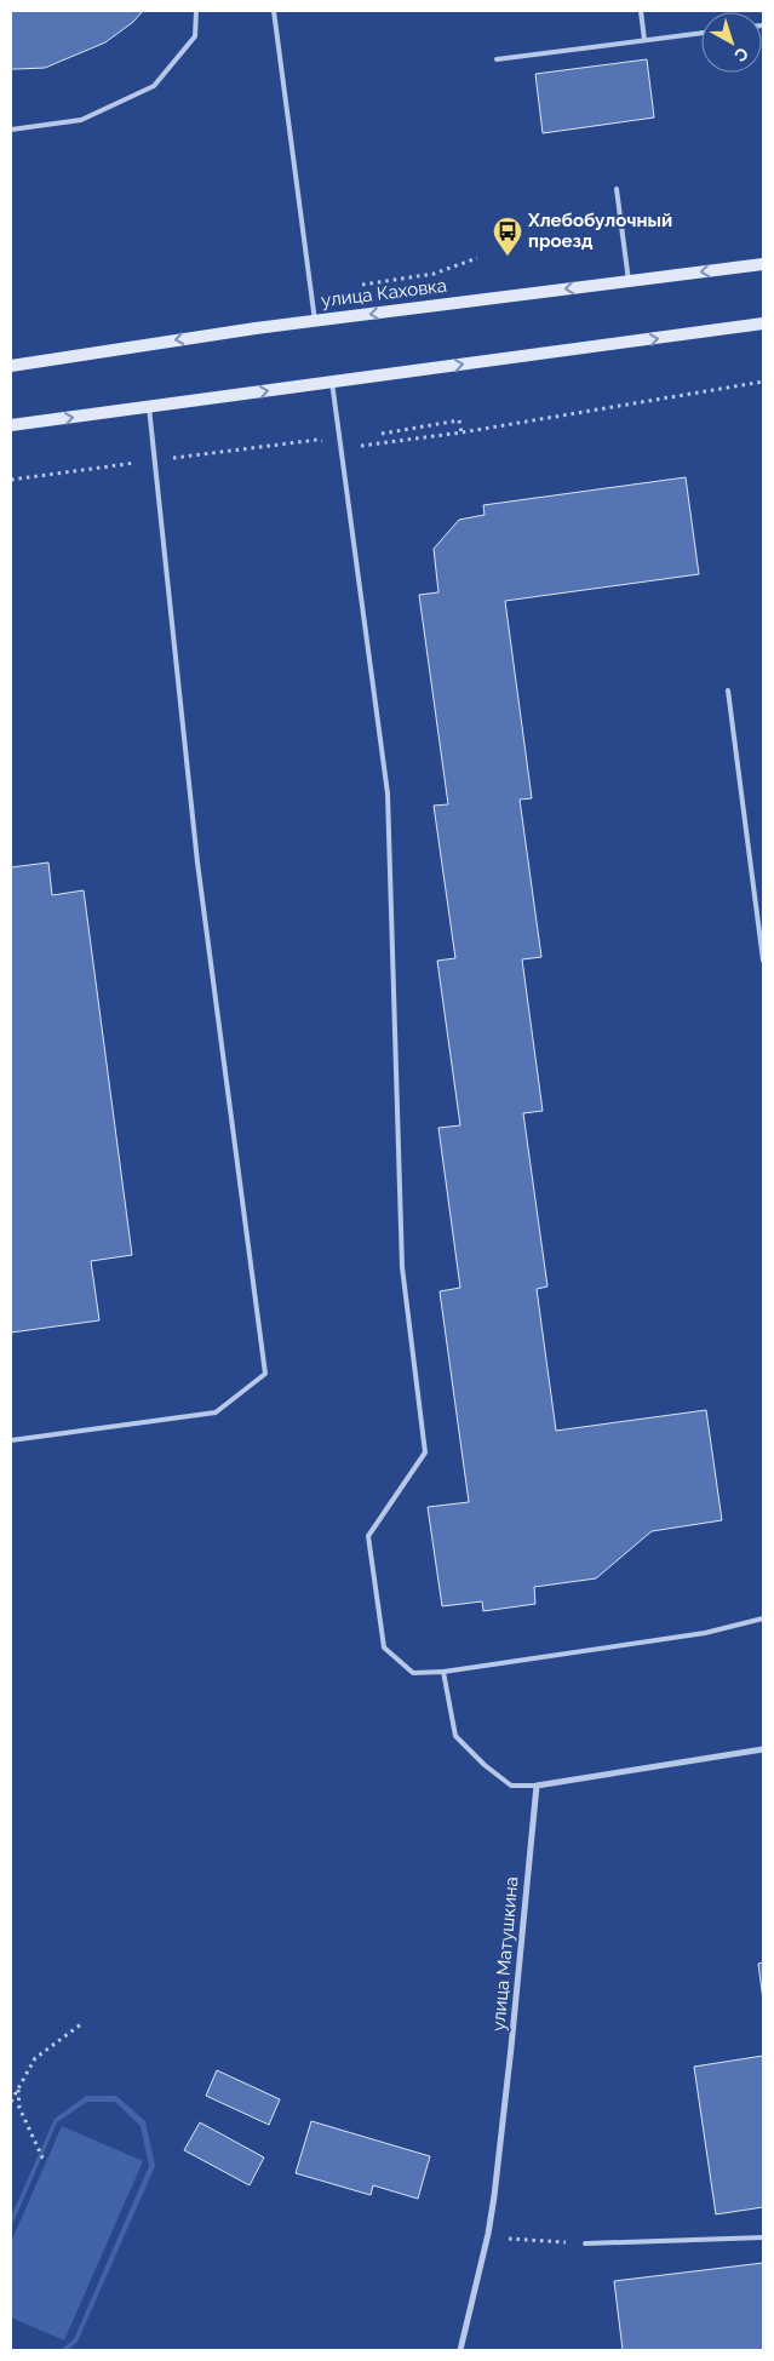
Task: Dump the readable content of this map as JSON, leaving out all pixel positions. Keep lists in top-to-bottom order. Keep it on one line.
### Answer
{"streets":{"main road":["улица Каховка"],"street":["улица Матушкина"]},"places":{"bus stop":["Хлебобулочный проезд"]},"north":"bottom right"}
